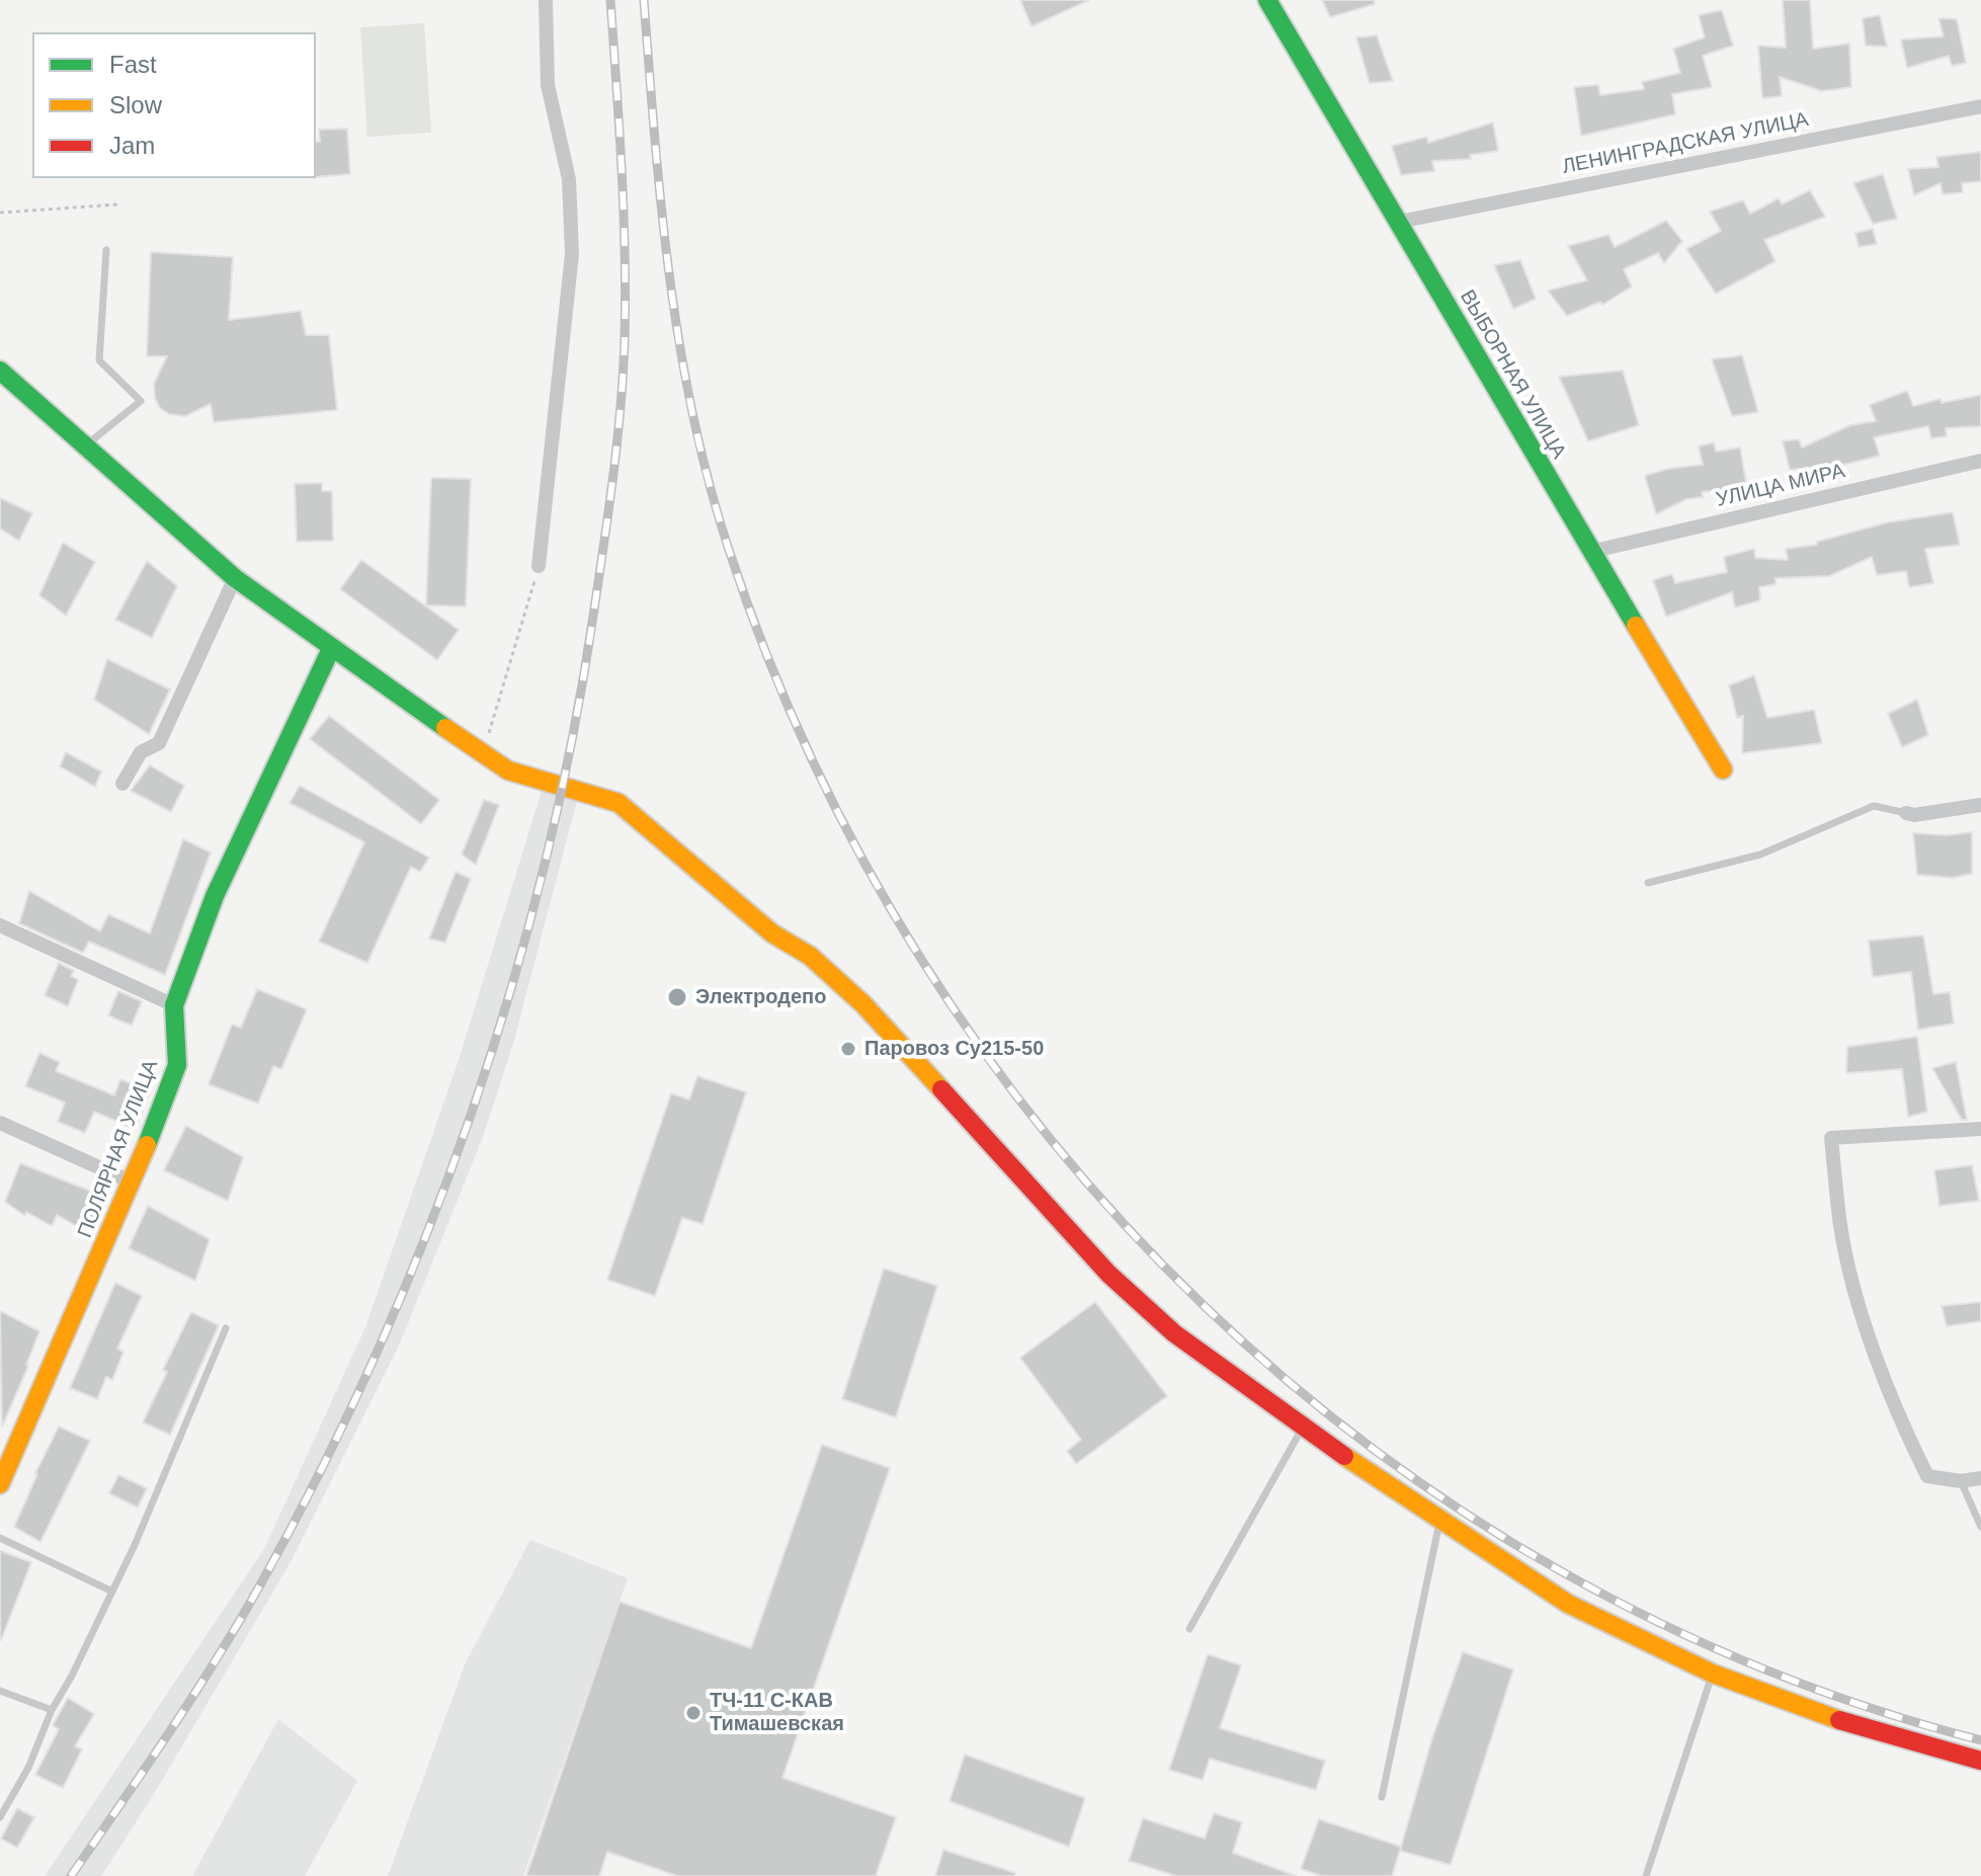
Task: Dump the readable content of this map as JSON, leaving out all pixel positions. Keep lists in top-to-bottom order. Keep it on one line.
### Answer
{"streets":{"street":["ЛЕНИНГРАДСКАЯ УЛИЦА","ВЫБОРНАЯ УЛИЦА","УЛИЦА МИРА","ПОЛЯРНАЯ УЛИЦА"]},"crossings":[["ЛЕНИНГРАДСКАЯ УЛИЦА","ВЫБОРНАЯ УЛИЦА"],["ВЫБОРНАЯ УЛИЦА","УЛИЦА МИРА"]],"places":["Электродепо","Паровоз Су215-50","ТЧ-11 С-КАВ Тимашевская"],"legend":["Fast","Slow","Jam"]}
